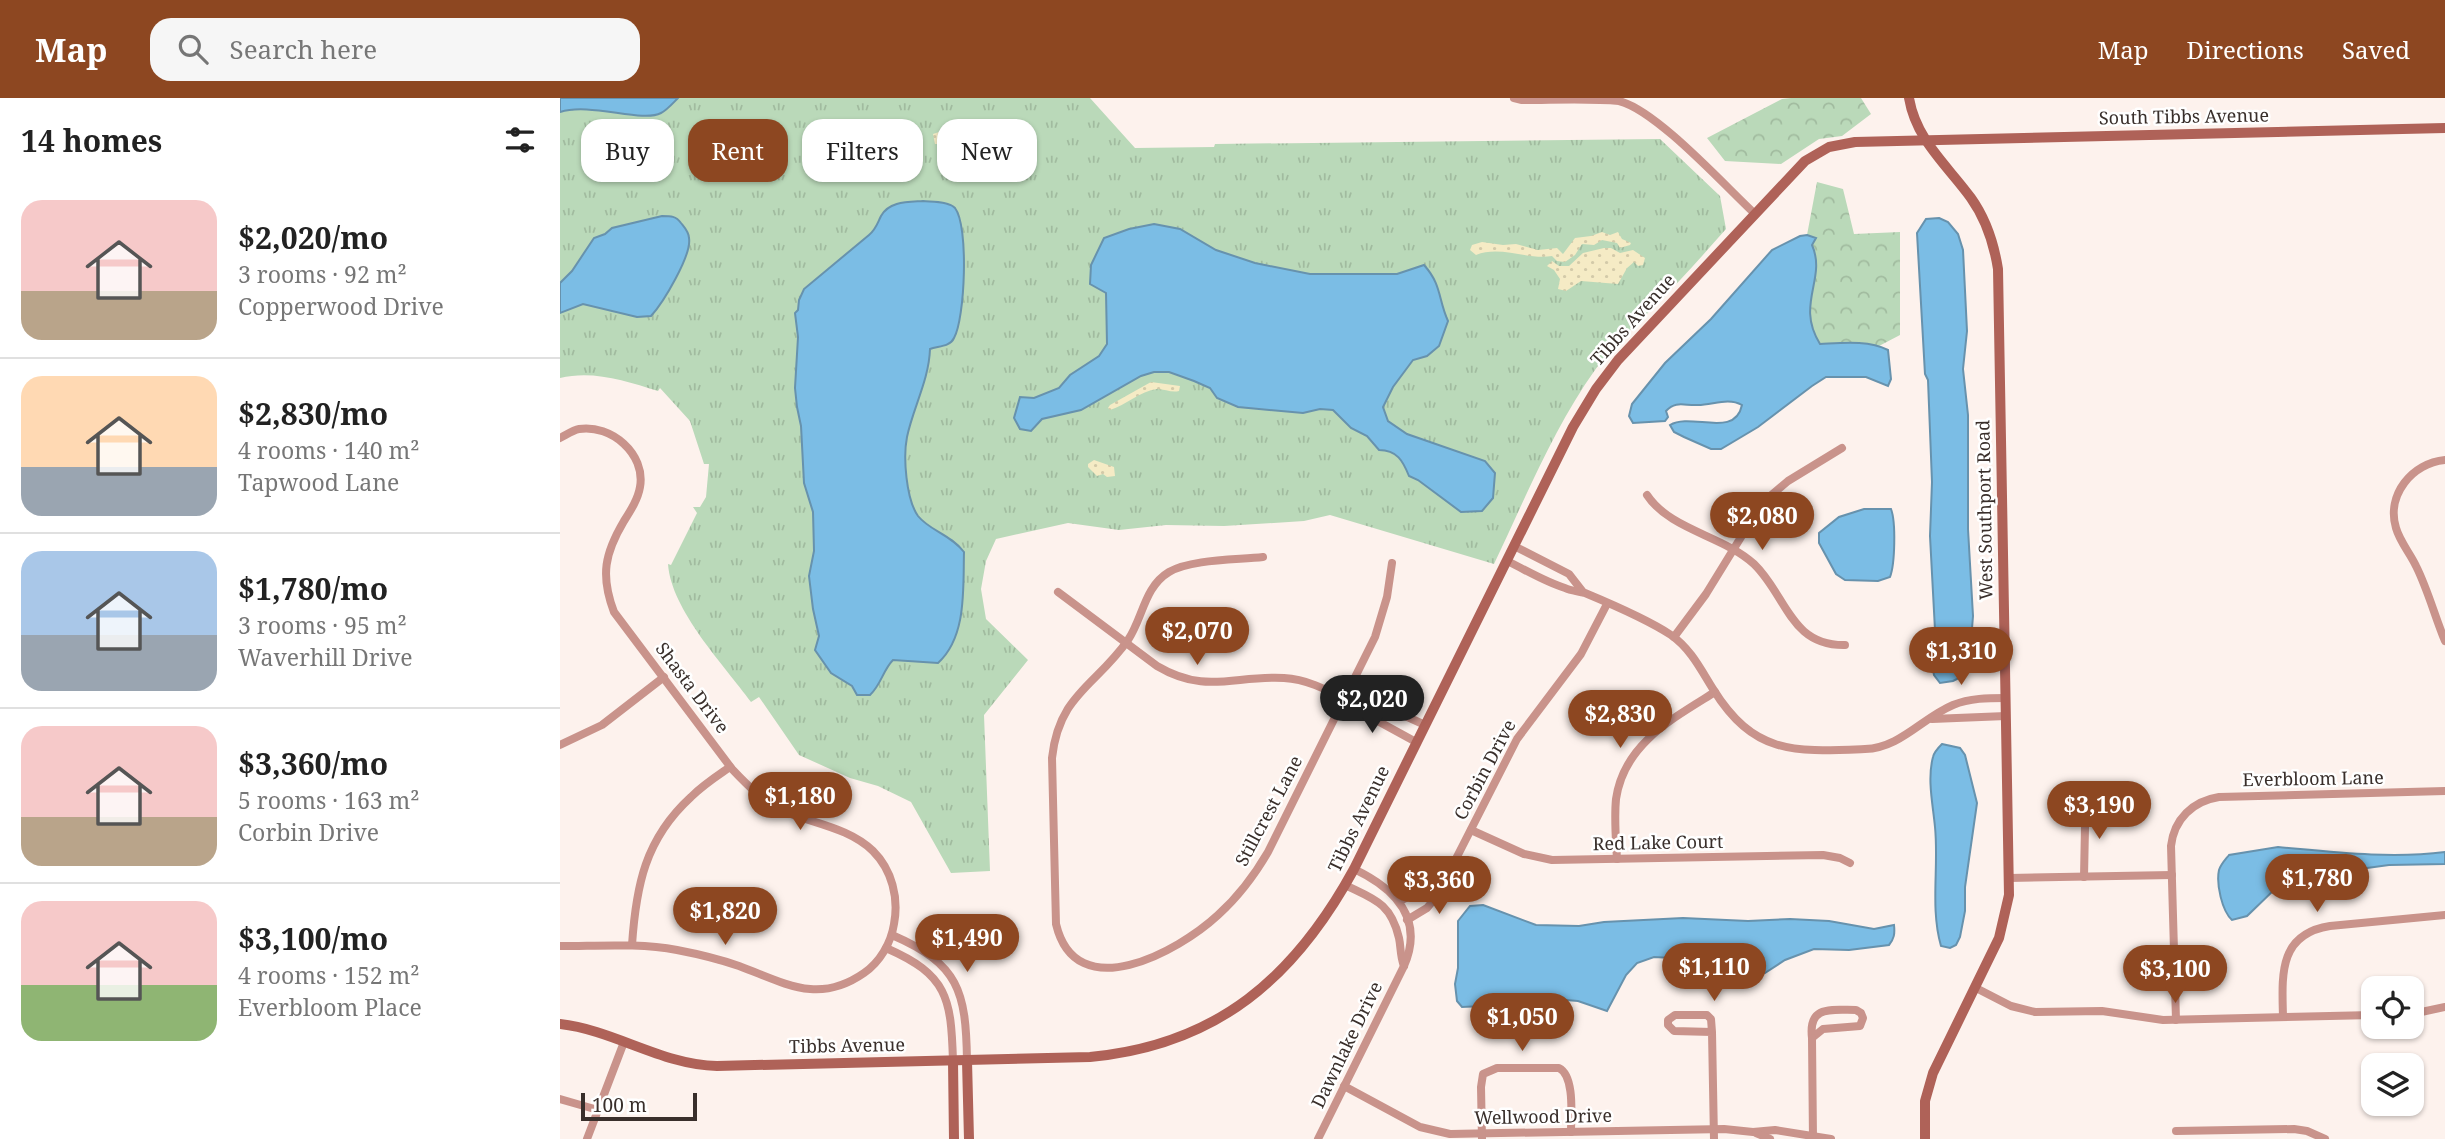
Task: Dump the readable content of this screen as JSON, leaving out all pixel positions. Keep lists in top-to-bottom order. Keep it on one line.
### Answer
{"streets":{"street":["South Tibbs Avenue","Tibbs Avenue","West Southport Road","Shasta Drive","Corbin Drive","Everbloom Lane","Stillcrest Lane","Red Lake Court","Dawnlake Drive","Wellwood Drive"]},"crossings":[["South Tibbs Avenue","Tibbs Avenue"],["South Tibbs Avenue","West Southport Road"],["Tibbs Avenue","West Southport Road"],["Tibbs Avenue","Dawnlake Drive"],["Corbin Drive","Red Lake Court"],["Corbin Drive","Dawnlake Drive"],["Dawnlake Drive","Wellwood Drive"]],"scale_bar":"100 m","page":{"header":"Map","search":"Search here","nav":["Map","Directions","Saved"],"heading":"14 homes","chip":["Buy","Rent","Filters","New"],"list":[{"name":"$2,020/mo","note":"3 rooms · 92 m² · Copperwood Drive"},{"name":"$2,830/mo","note":"4 rooms · 140 m² · Tapwood Lane"},{"name":"$1,780/mo","note":"3 rooms · 95 m² · Waverhill Drive"},{"name":"$3,360/mo","note":"5 rooms · 163 m² · Corbin Drive"},{"name":"$3,100/mo","note":"4 rooms · 152 m² · Everbloom Place"}],"price":["$2,080","$2,070","$1,310","$2,020","$2,830","$1,180","$3,190","$1,780","$3,360","$1,820","$1,490","$1,110","$3,100","$1,050"],"scale":"100 m"}}
